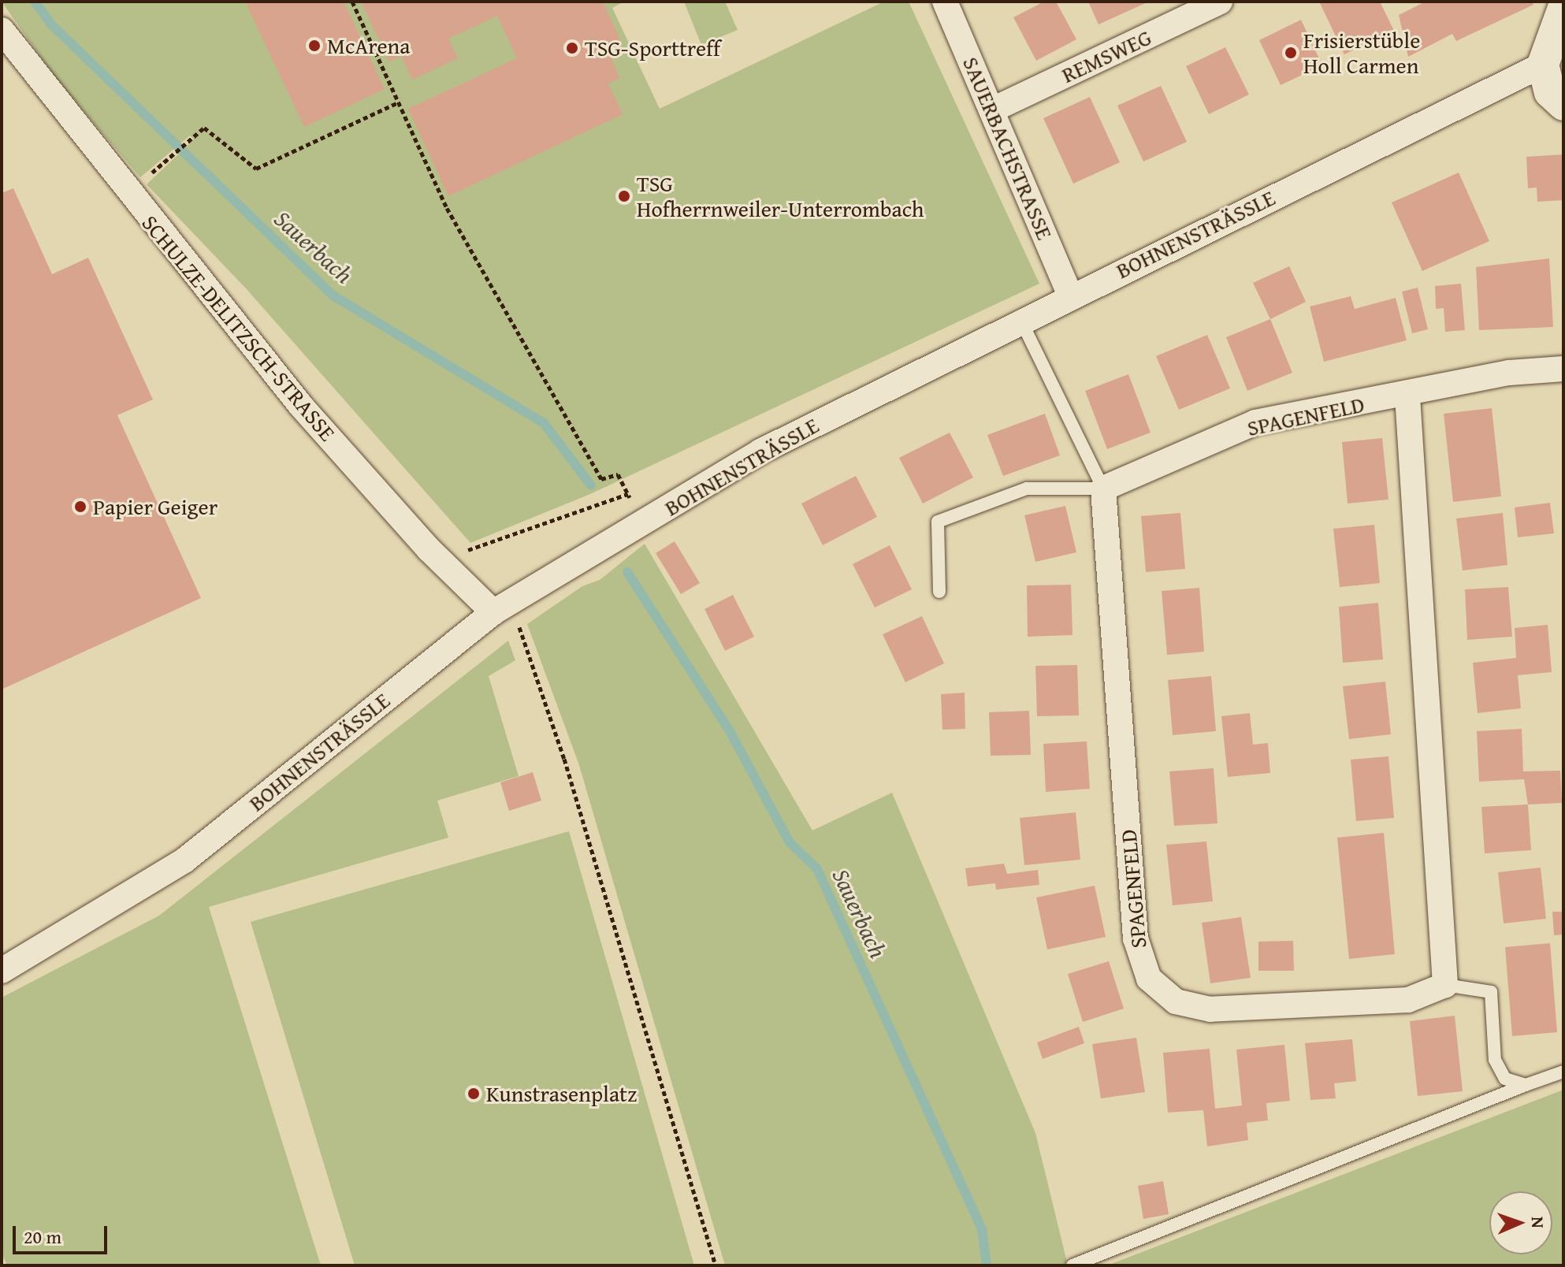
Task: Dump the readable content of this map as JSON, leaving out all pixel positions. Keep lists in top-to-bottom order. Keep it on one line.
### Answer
{"streets":{"street":["REMSWEG","SAUERBACHSTRASSE","BOHNENSTRÄSSLE","SCHULZE-DELITZSCH-STRASSE","SPAGENFELD"]},"crossings":[["REMSWEG","SAUERBACHSTRASSE"],["SAUERBACHSTRASSE","BOHNENSTRÄSSLE"],["BOHNENSTRÄSSLE","SCHULZE-DELITZSCH-STRASSE"],["BOHNENSTRÄSSLE","SPAGENFELD"]],"water":["Sauerbach"],"places":["McArena","TSG-Sporttreff","Frisierstüble Holl Carmen","TSG Hofherrnweiler-Unterrombach","Papier Geiger","Kunstrasenplatz"],"scale_bar":"20 m","north":"right"}
